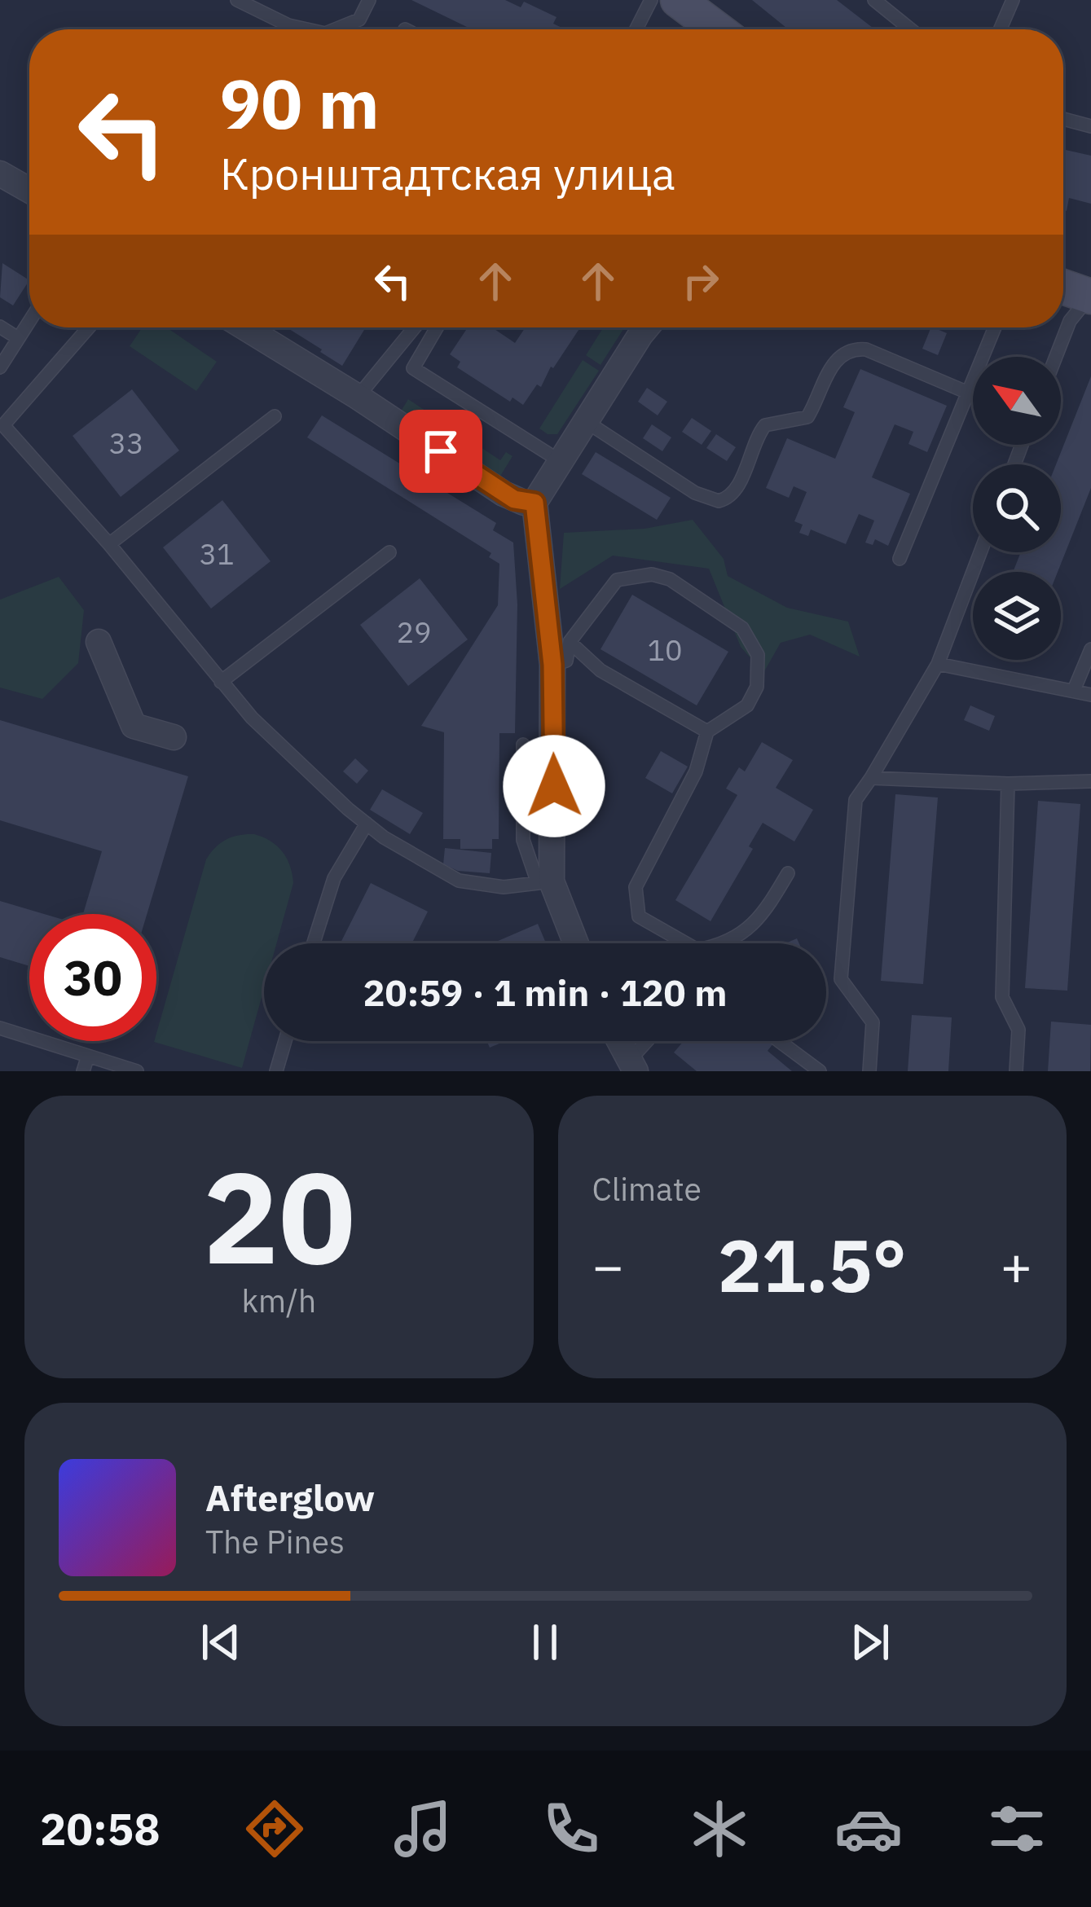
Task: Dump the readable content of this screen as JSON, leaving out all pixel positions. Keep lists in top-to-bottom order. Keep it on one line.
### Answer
{"house_numbers":["33","31","29","10"],"north":"top left","page":{"turn":["90 m","Кронштадтская улица"],"limit":"30","trip":"20:59 · 1 min · 120 m","tile":[["20","km/h"],"Climate"],"heat":["−","21.5°","+"],"song":["Afterglow","The Pines"],"tabs":"20:58"}}
